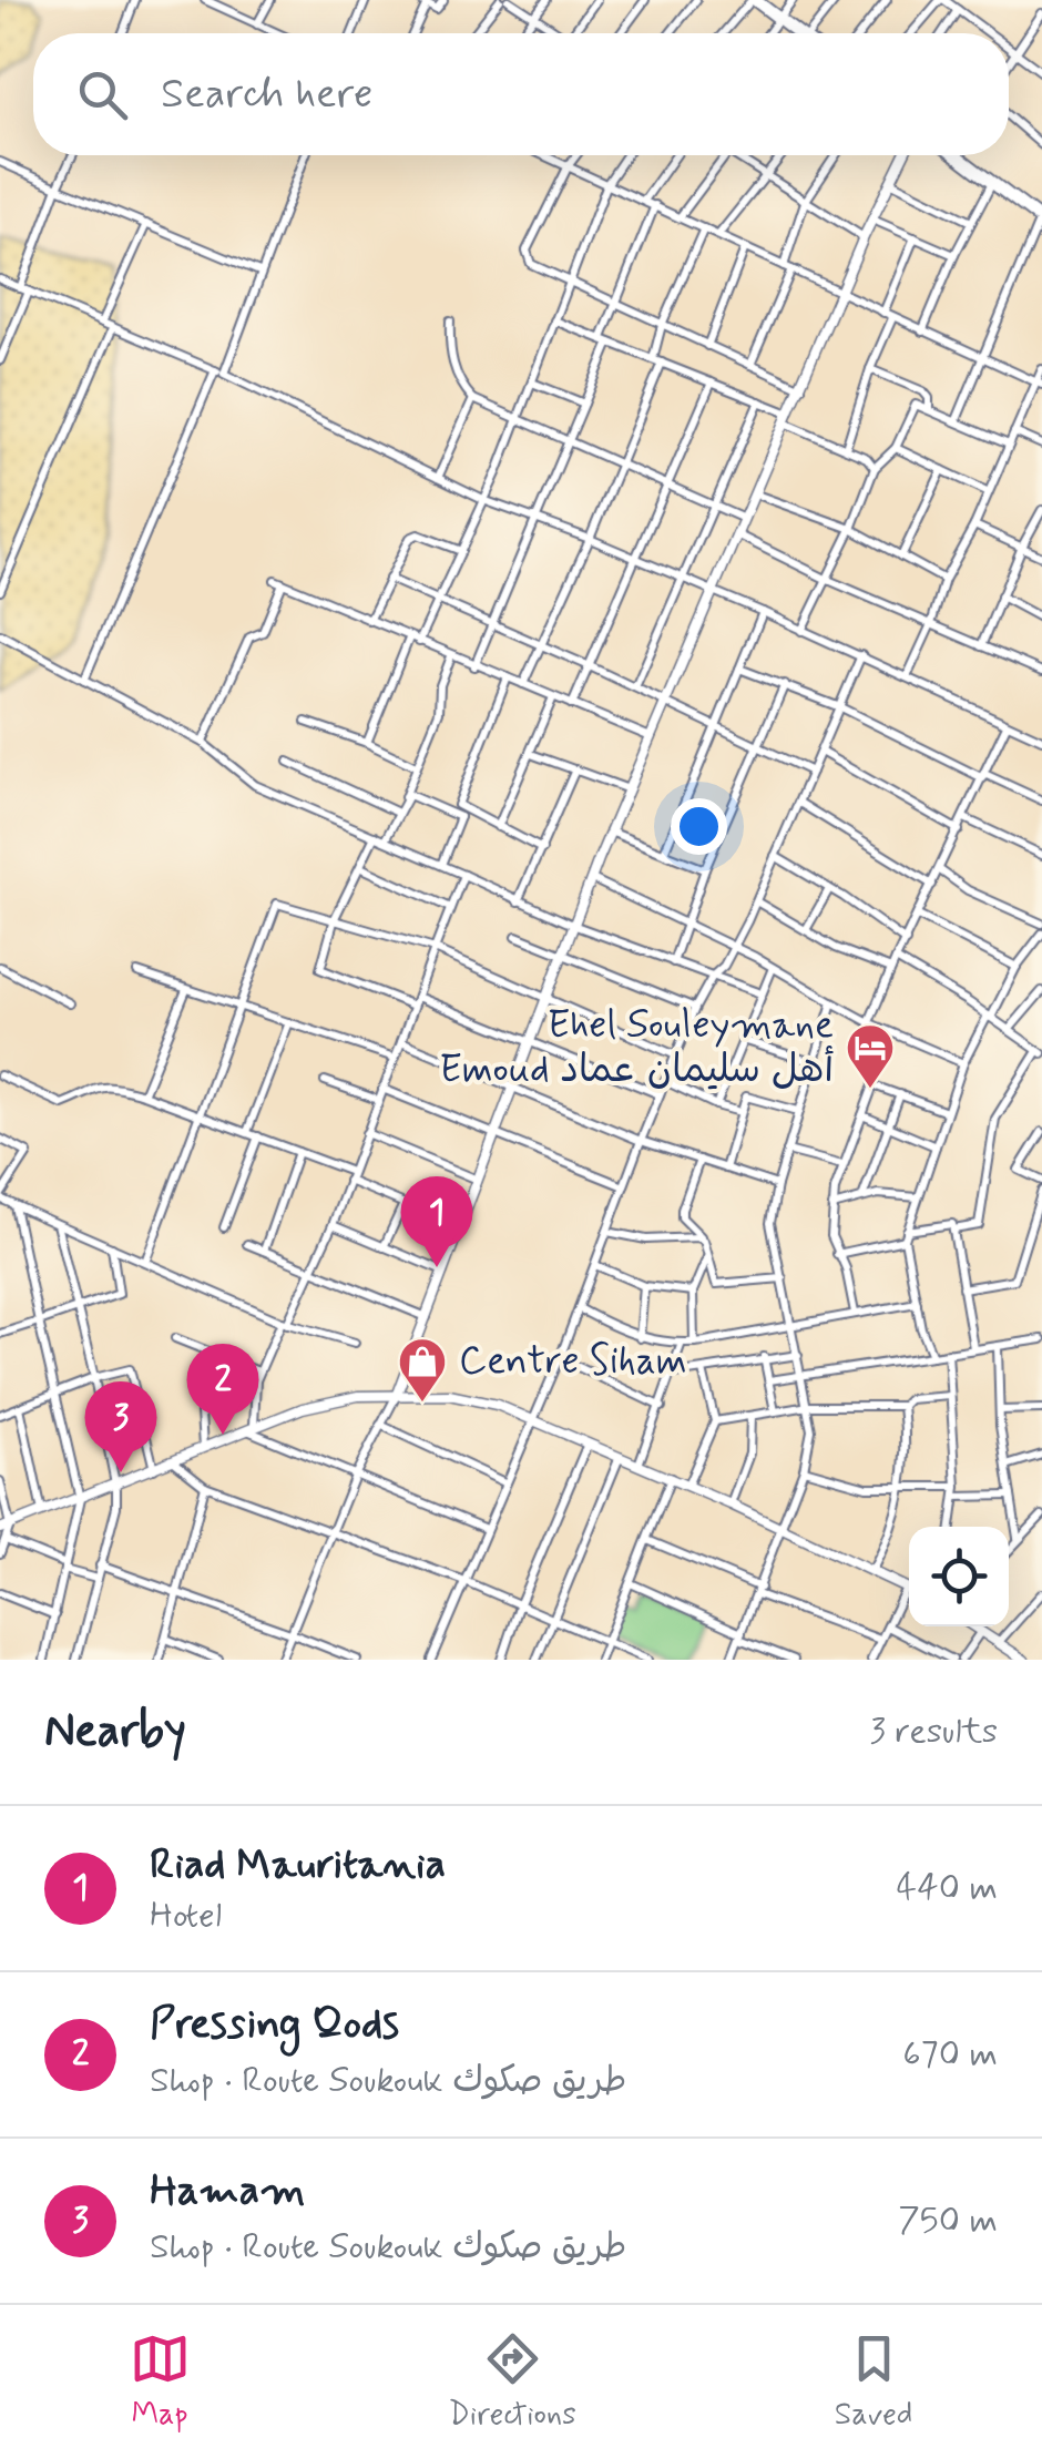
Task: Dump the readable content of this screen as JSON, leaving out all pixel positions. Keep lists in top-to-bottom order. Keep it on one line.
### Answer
{"places":{"hotel":["Ehel Souleymane Emoud أهل سليمان عماد"],"shop":["Centre Siham"]},"page":{"search":"Search here","pins":["1","2","3"],"heading":["Nearby","3 results"],"list":[{"mark":"1","name":"Riad Mauritania","note":"Hotel","value":"440 m"},{"mark":"2","name":"Pressing Qods","note":"Shop · Route Soukouk طريق صكوك","value":"670 m"},{"mark":"3","name":"Hamam","note":"Shop · Route Soukouk طريق صكوك","value":"750 m"}],"nav":["Map","Directions","Saved"]}}
